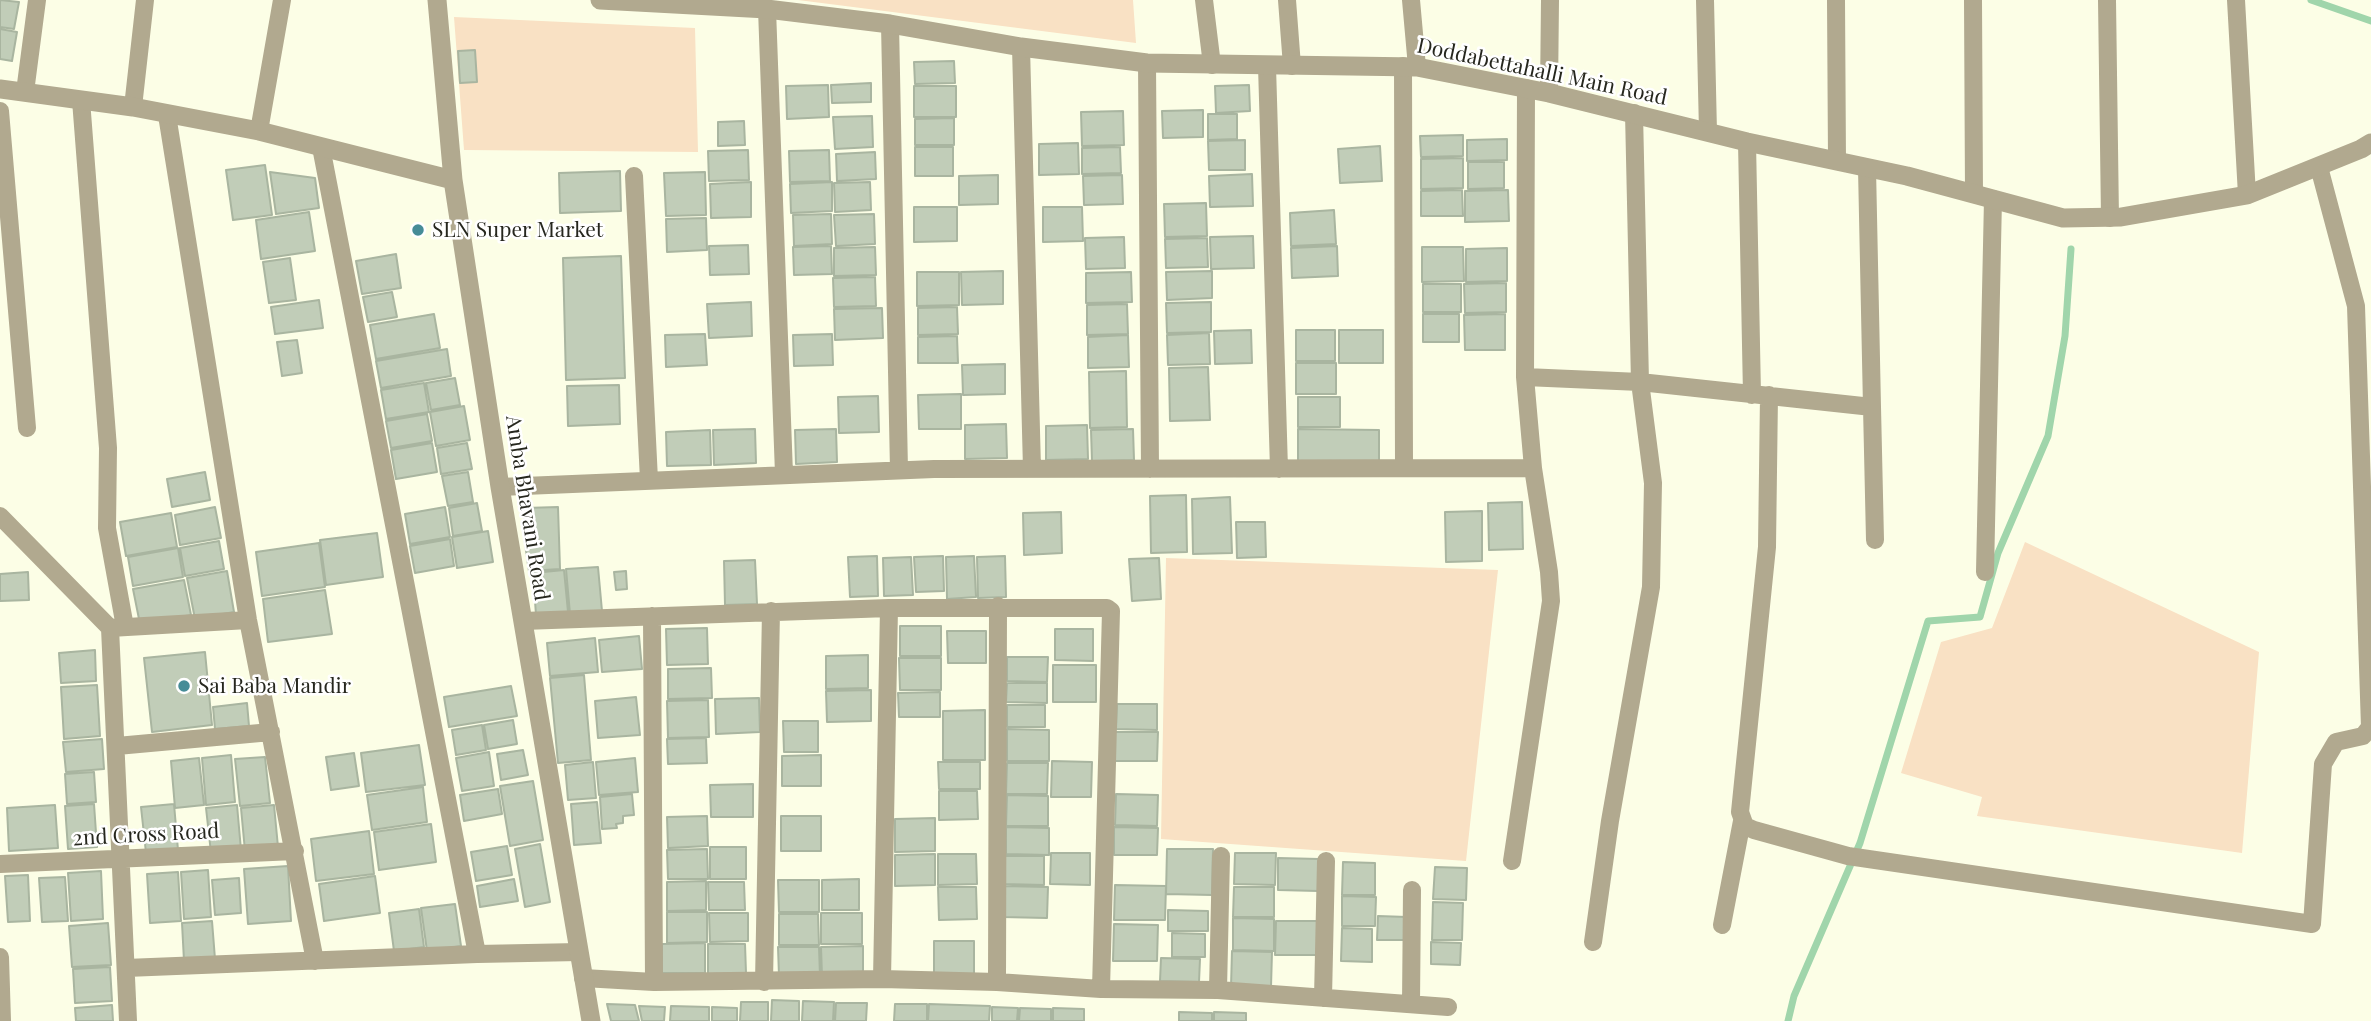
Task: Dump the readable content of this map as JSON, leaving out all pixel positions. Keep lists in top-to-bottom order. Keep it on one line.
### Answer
{"streets":{"street":["Doddabettahalli Main Road","Amba Bhavani Road","2nd Cross Road"]},"places":["SLN Super Market","Sai Baba Mandir"]}
